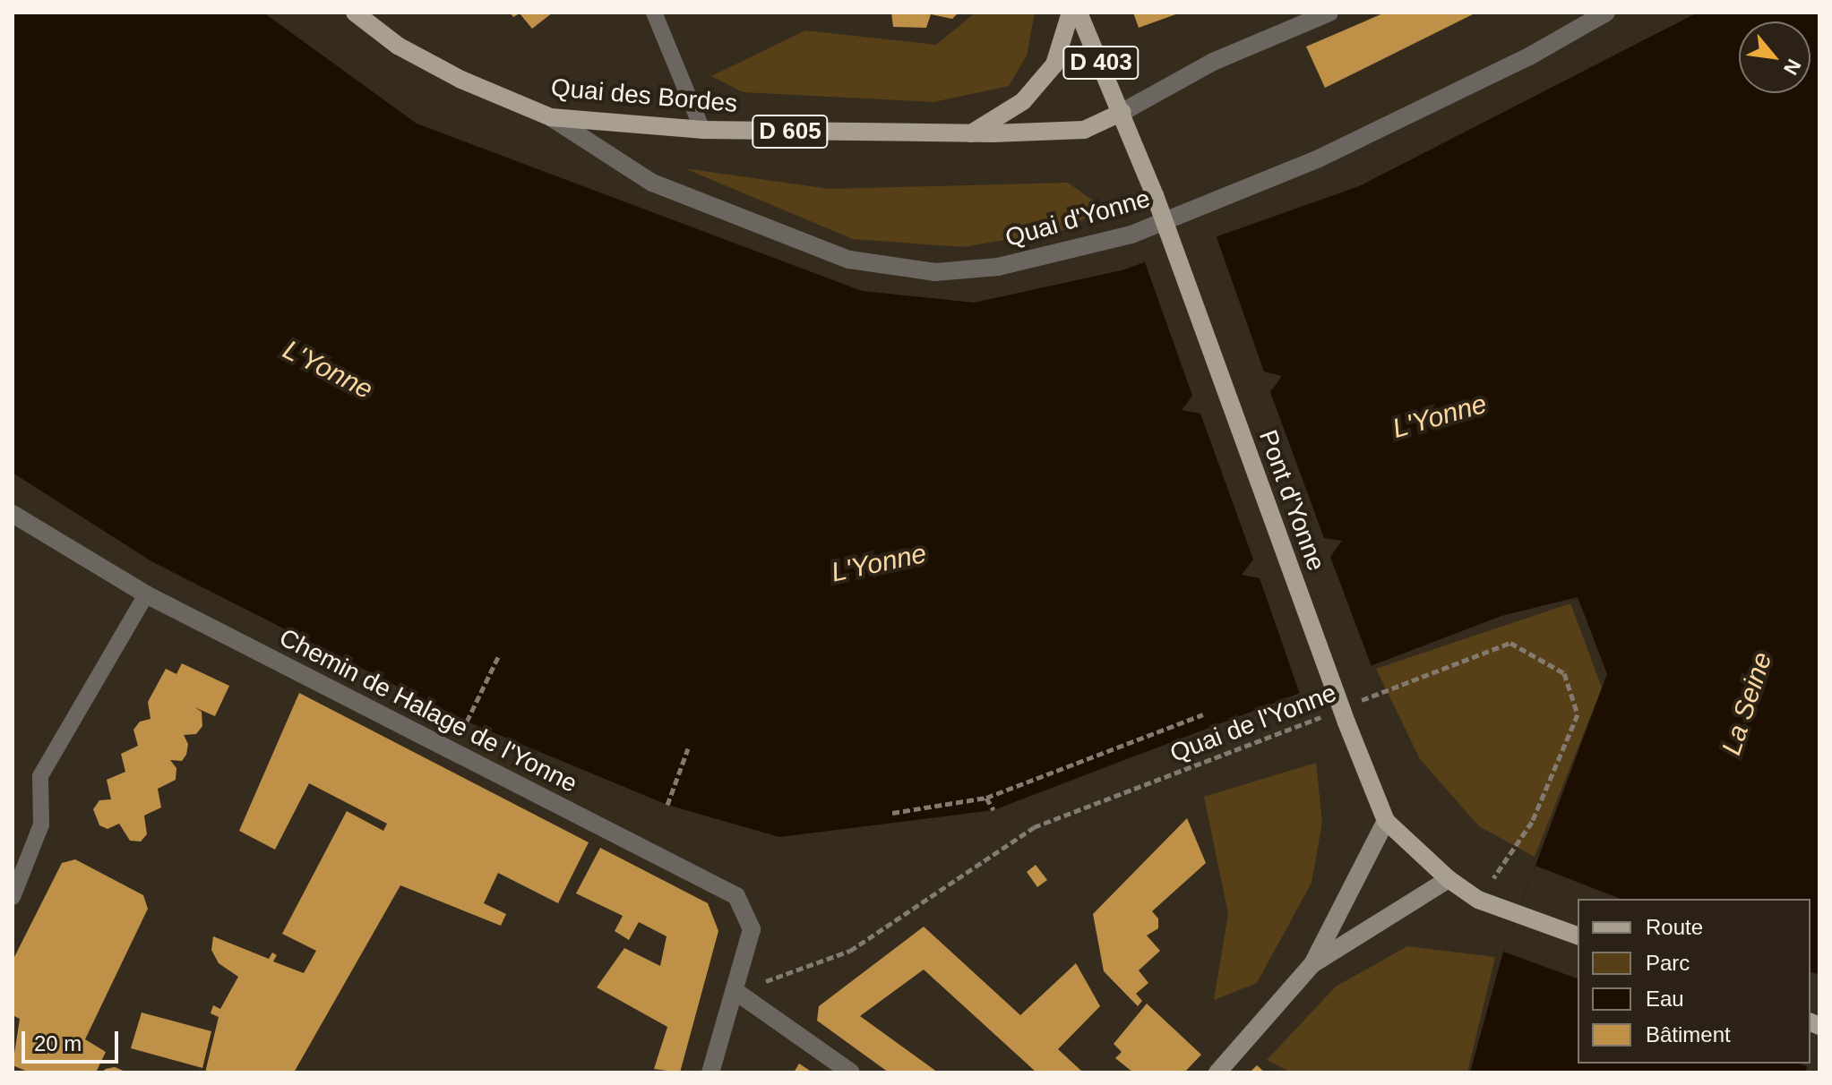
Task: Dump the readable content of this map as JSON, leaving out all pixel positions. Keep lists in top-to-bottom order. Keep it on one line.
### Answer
{"streets":{"main road":["D 403","Quai des Bordes","D 605","Pont d'Yonne"],"street":["Quai d'Yonne","Chemin de Halage de l'Yonne"],"path":["Quai de l'Yonne"]},"crossings":[["D 403","Quai des Bordes"],["D 403","Pont d'Yonne"],["Quai des Bordes","Quai d'Yonne"],["Quai des Bordes","Pont d'Yonne"],["Chemin de Halage de l'Yonne","Quai de l'Yonne"]],"water":["L'Yonne","La Seine"],"legend":["Route","Parc","Eau","Bâtiment"],"scale_bar":"20 m","north":"bottom right"}
